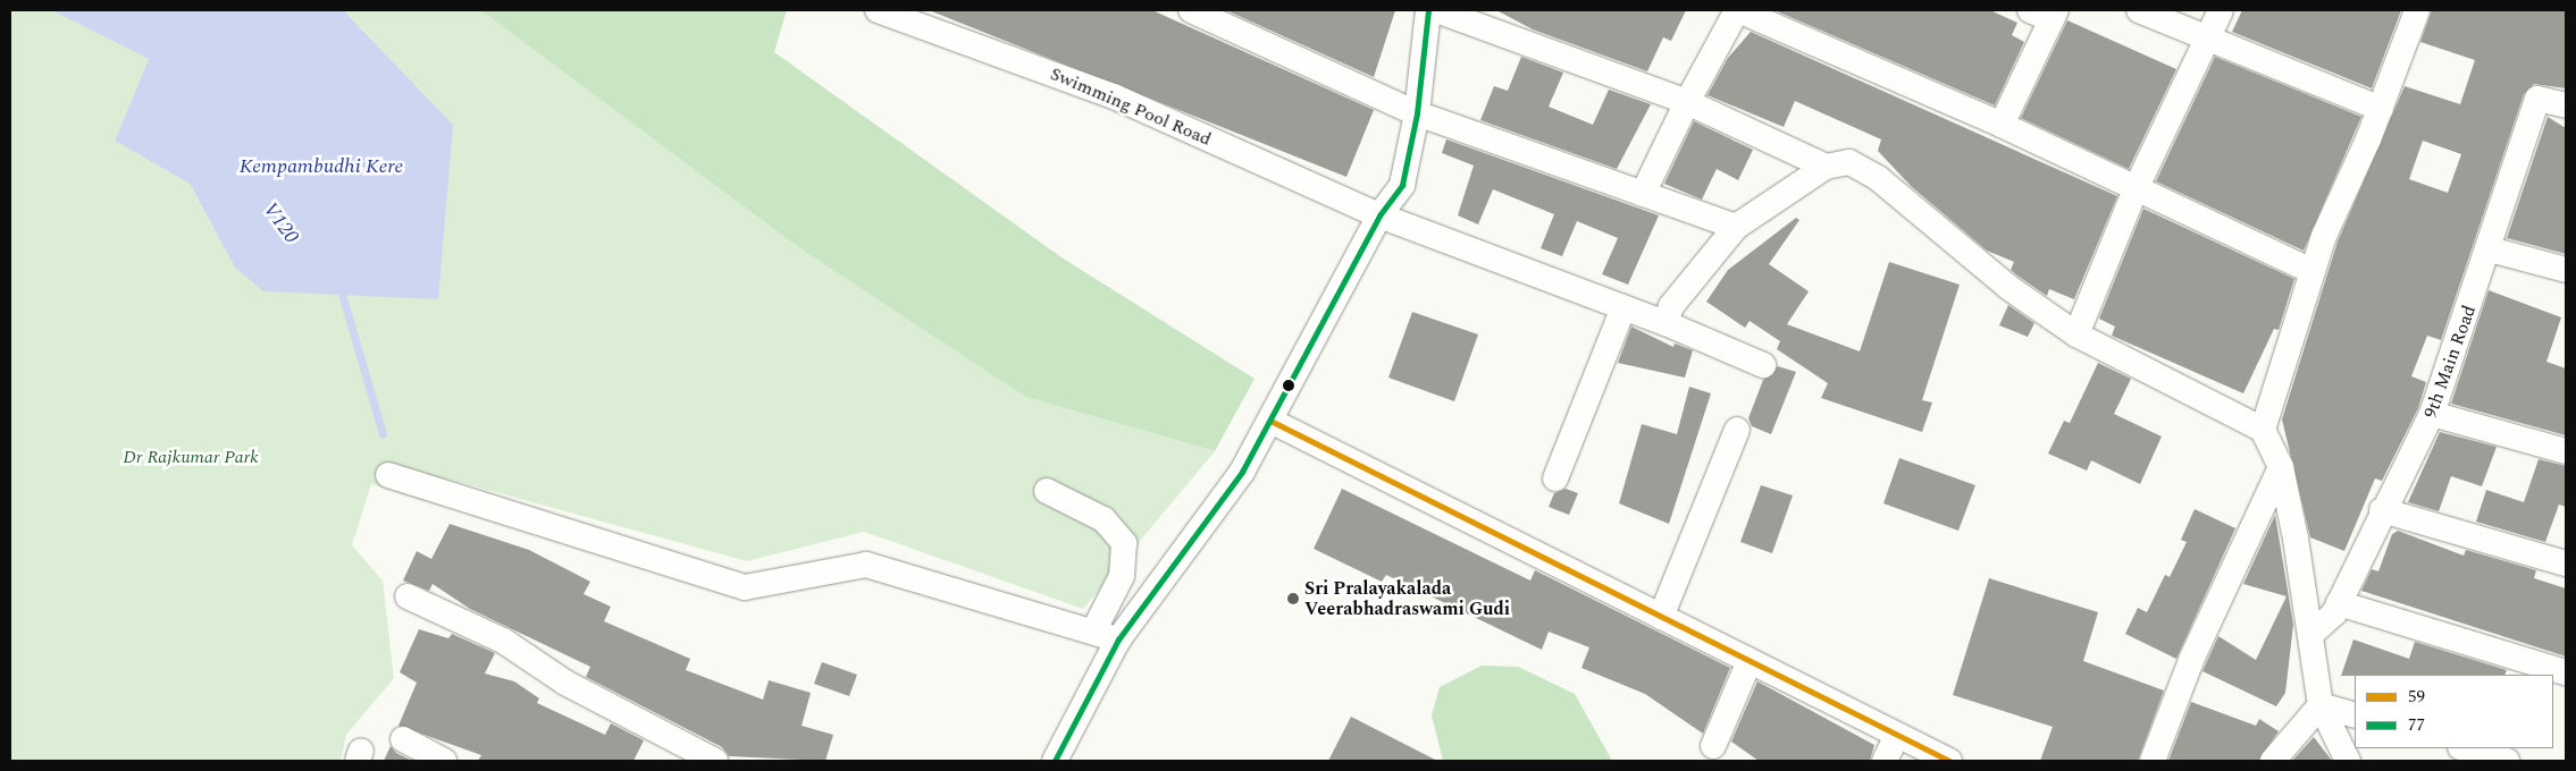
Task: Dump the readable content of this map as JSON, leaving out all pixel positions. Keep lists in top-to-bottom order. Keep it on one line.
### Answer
{"streets":{"street":["Swimming Pool Road","9th Main Road"]},"water":["Kempambudhi Kere","V120"],"parks":["Dr Rajkumar Park"],"places":["Sri Pralayakalada Veerabhadraswami Gudi"],"lines":["transit line 77","transit line 59"],"legend":["59","77"]}
